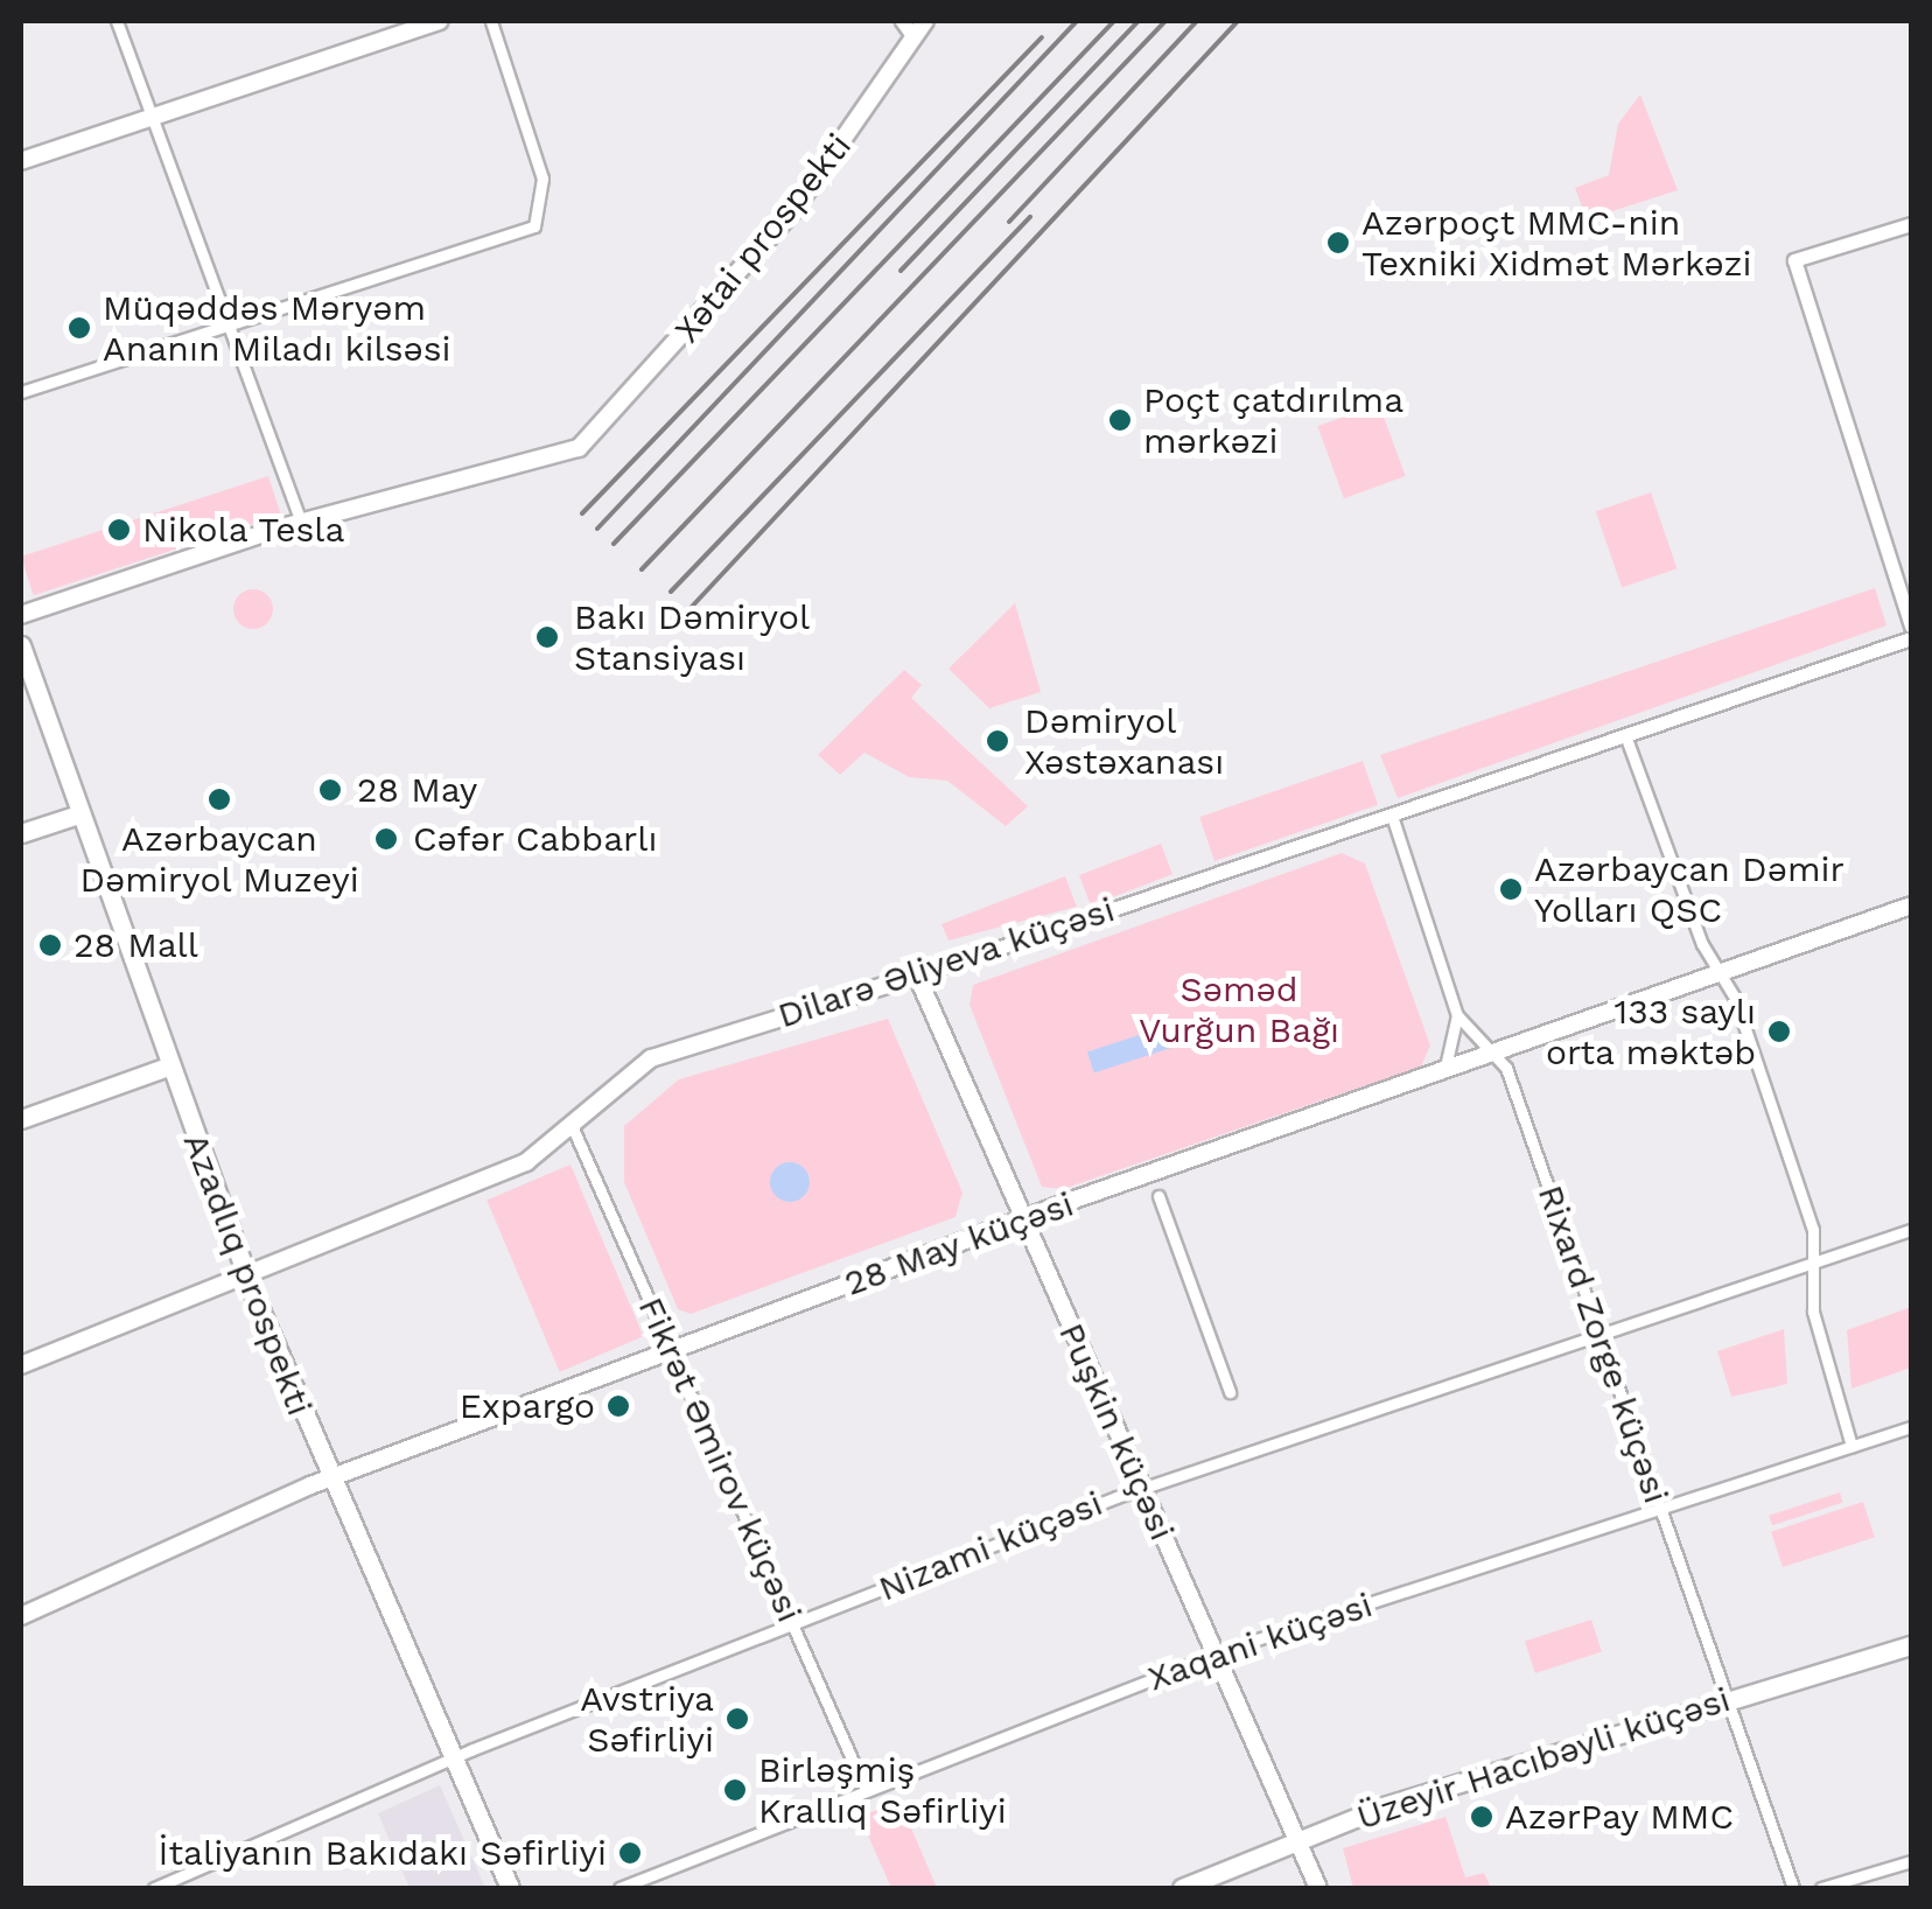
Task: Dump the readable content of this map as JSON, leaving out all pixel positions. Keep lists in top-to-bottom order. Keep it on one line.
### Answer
{"streets":{"main road":["Xətai prospekti","Dilarə Əliyeva küçəsi","28 May küçəsi","Azadlıq prospekti","Puşkin küçəsi","Üzeyir Hacıbəyli küçəsi"],"street":["Rixard Zorge küçəsi","Fikrət Əmirov küçəsi","Nizami küçəsi","Xaqani küçəsi"]},"crossings":[["Dilarə Əliyeva küçəsi","Azadlıq prospekti"],["Dilarə Əliyeva küçəsi","Puşkin küçəsi"],["Dilarə Əliyeva küçəsi","Fikrət Əmirov küçəsi"],["28 May küçəsi","Azadlıq prospekti"],["28 May küçəsi","Rixard Zorge küçəsi"],["28 May küçəsi","Puşkin küçəsi"],["28 May küçəsi","Fikrət Əmirov küçəsi"],["Azadlıq prospekti","Nizami küçəsi"],["Rixard Zorge küçəsi","Nizami küçəsi"],["Rixard Zorge küçəsi","Xaqani küçəsi"],["Rixard Zorge küçəsi","Üzeyir Hacıbəyli küçəsi"],["Puşkin küçəsi","Nizami küçəsi"],["Puşkin küçəsi","Xaqani küçəsi"],["Puşkin küçəsi","Üzeyir Hacıbəyli küçəsi"],["Fikrət Əmirov küçəsi","Nizami küçəsi"],["Fikrət Əmirov küçəsi","Xaqani küçəsi"]],"parks":["Səməd Vurğun Bağı"],"places":["Azərpoçt MMC-nin Texniki Xidmət Mərkəzi","Müqəddəs Məryəm Ananın Miladı kilsəsi","Poçt çatdırılma mərkəzi","Nikola Tesla","Bakı Dəmiryol Stansiyası","Dəmiryol Xəstəxanası","28 May","Azərbaycan Dəmiryol Muzeyi","Cəfər Cabbarlı","Azərbaycan Dəmir Yolları QSC","28 Mall","133 saylı orta məktəb","Expargo","Avstriya Səfirliyi","Birləşmiş Krallıq Səfirliyi","AzərPay MMC","İtaliyanın Bakıdakı Səfirliyi"]}
